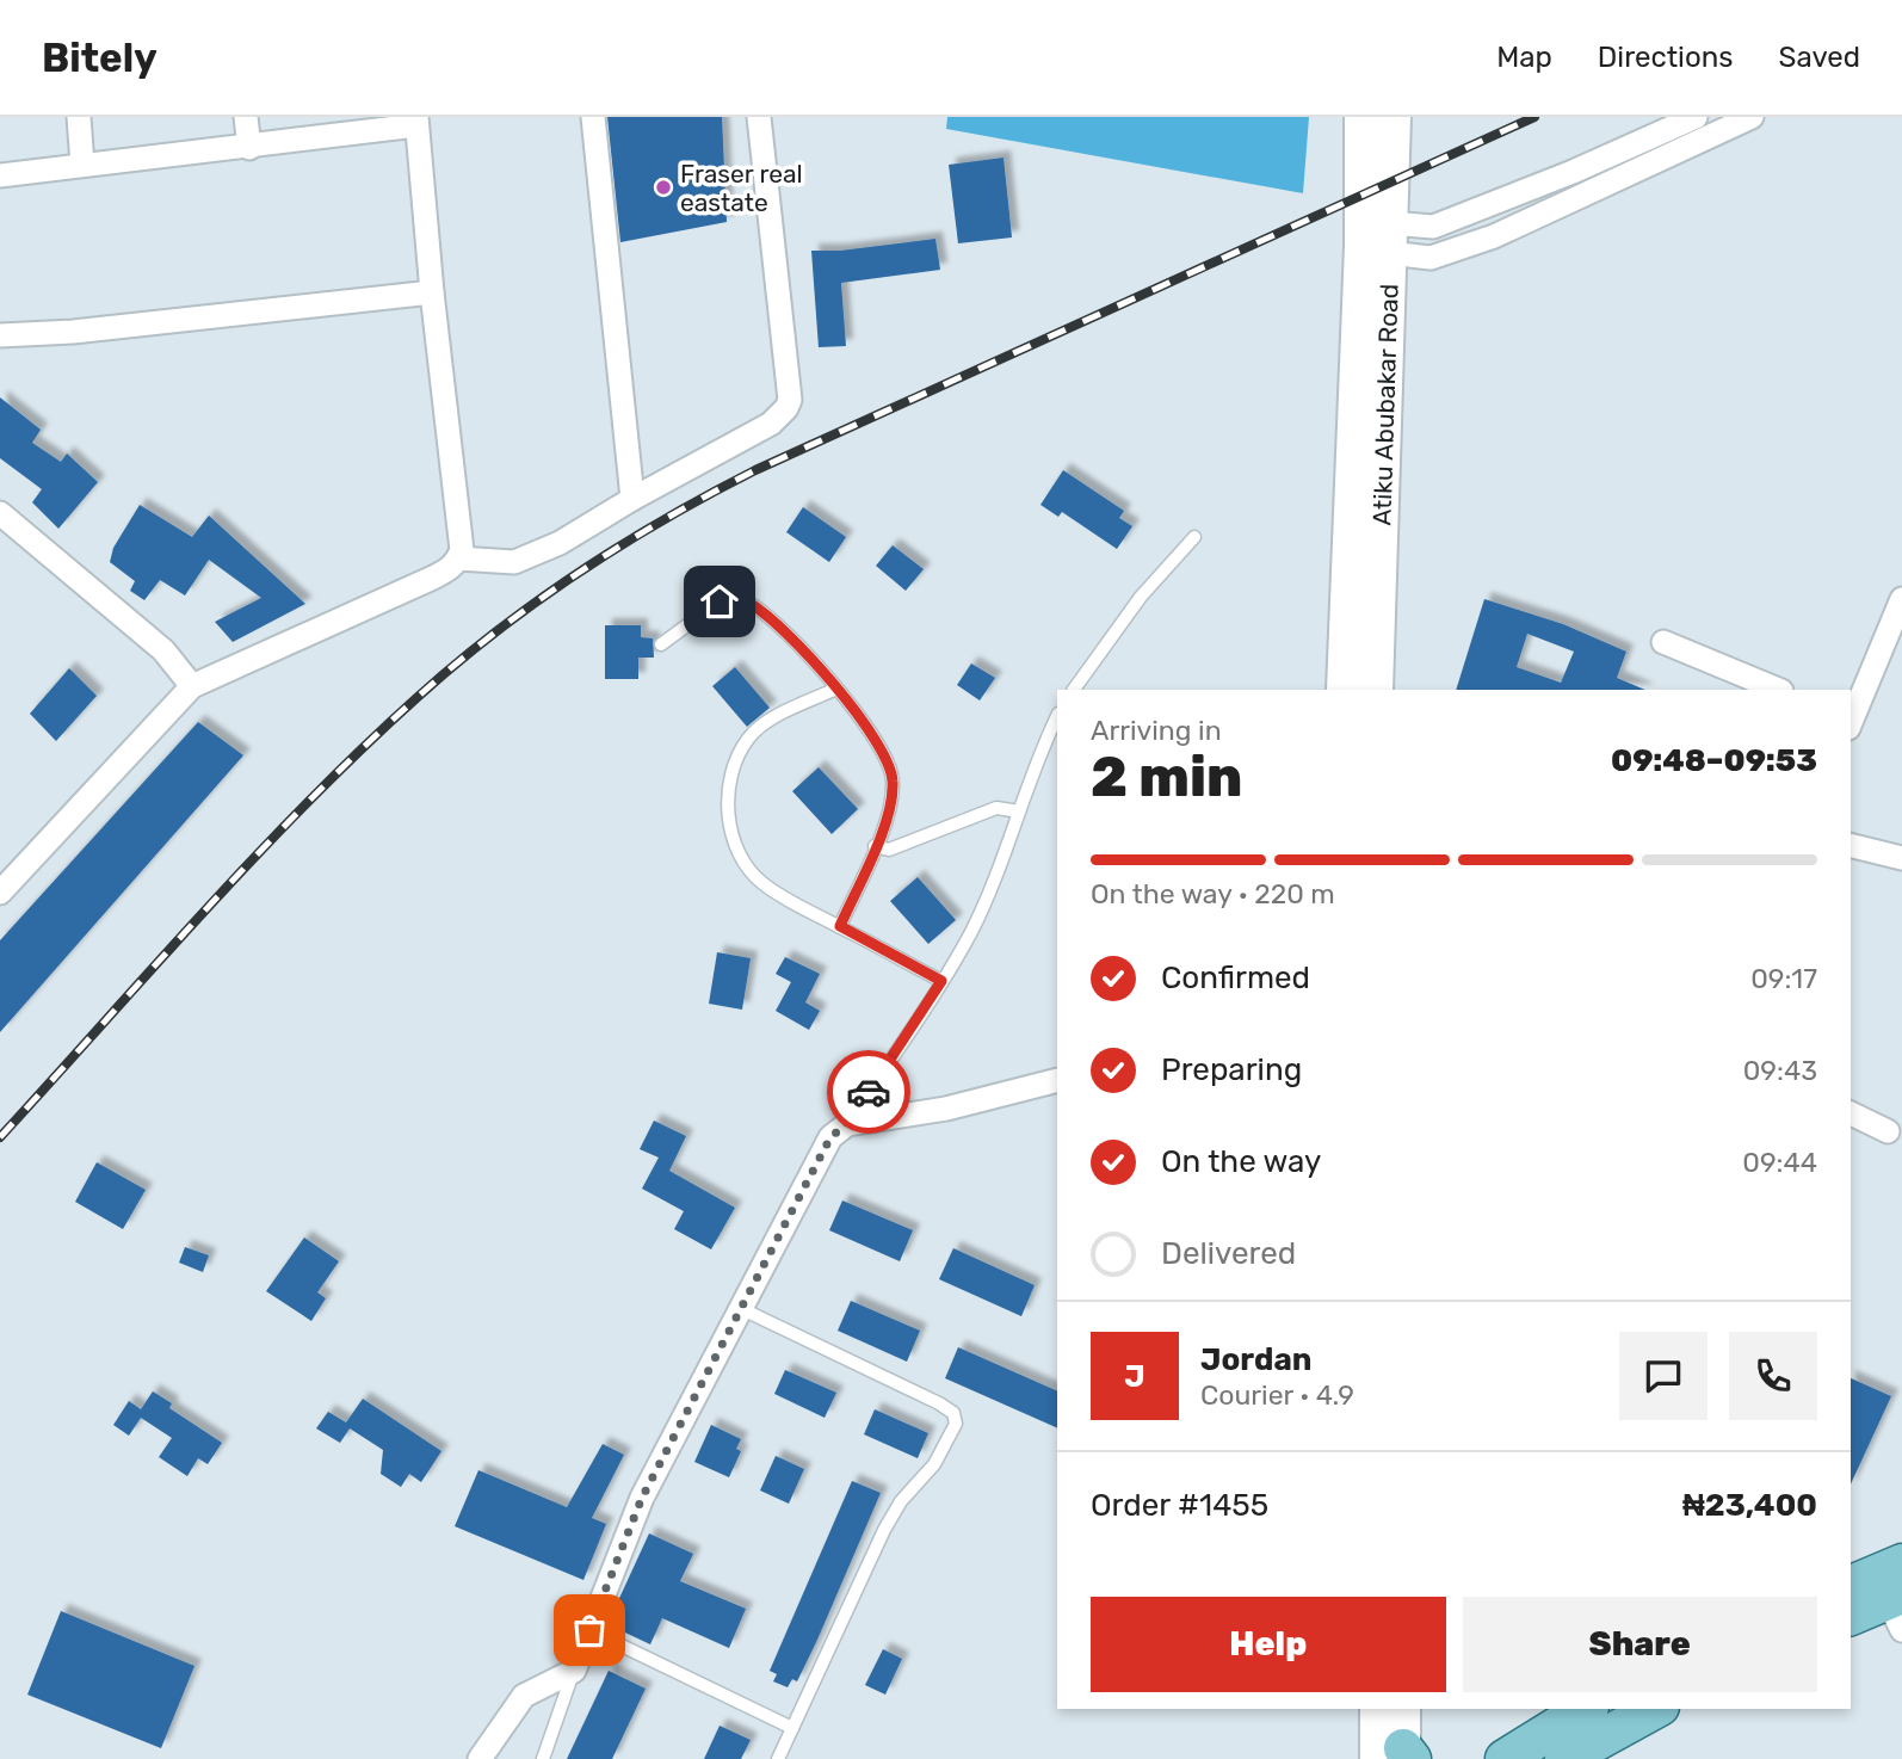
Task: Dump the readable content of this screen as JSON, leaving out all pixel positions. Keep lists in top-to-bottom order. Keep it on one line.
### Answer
{"streets":{"street":["Atiku Abubakar Road"]},"places":["Fraser real eastate"],"page":{"header":"Bitely","nav":["Map","Directions","Saved"],"heading":["2 min","Arriving in","09:48–09:53"],"panel":["Jordan","Courier · 4.9","Order #1455","₦23,400"],"bar":"On the way · 220 m","list":[["Confirmed","09:17"],["Preparing","09:43"],["On the way","09:44"],"Delivered"],"round":"J","buttons":["Help","Share"]}}
